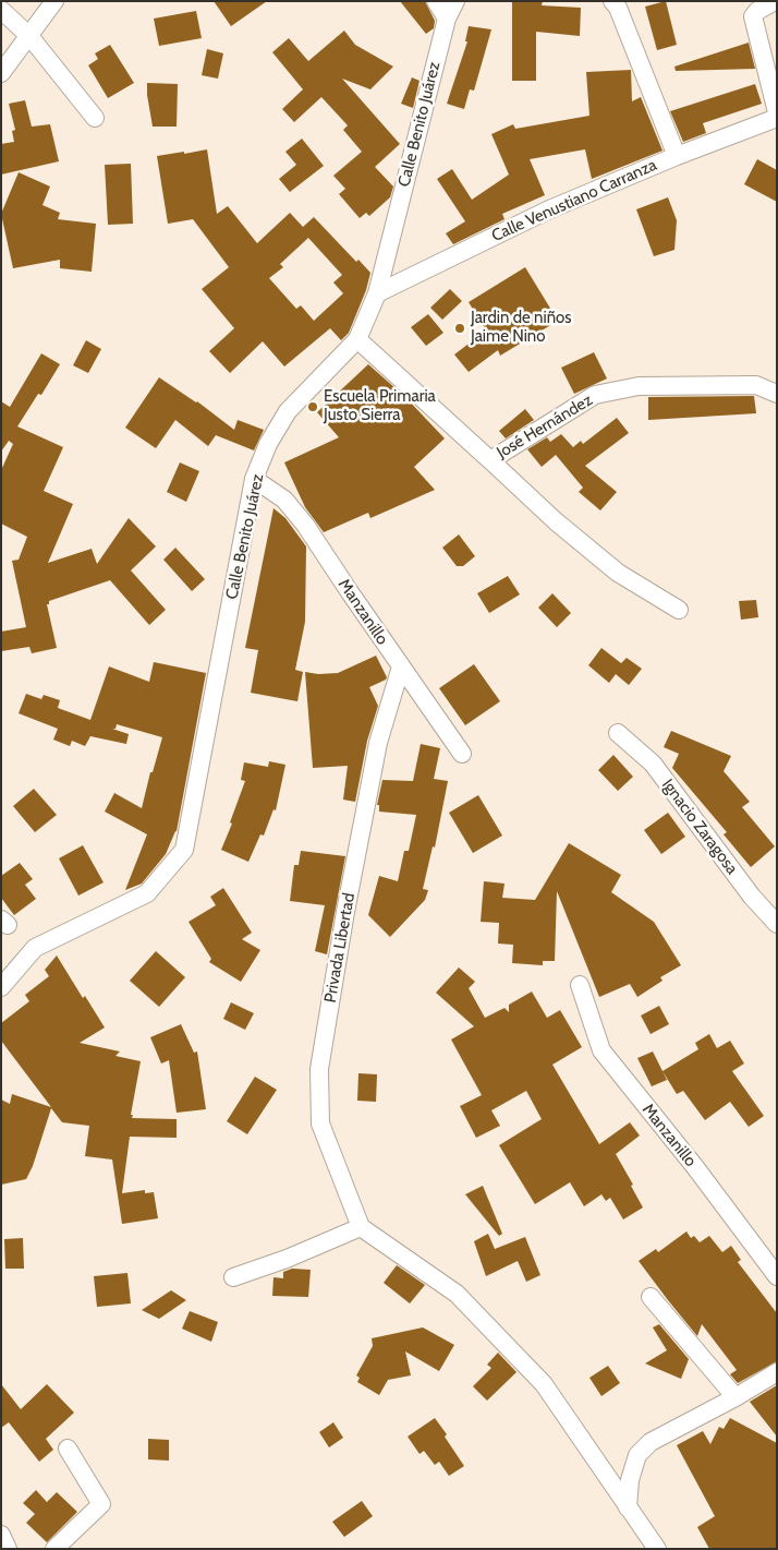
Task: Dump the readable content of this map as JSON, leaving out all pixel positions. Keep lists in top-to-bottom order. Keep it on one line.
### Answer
{"streets":{"street":["Calle Benito Juárez","Calle Venustiano Carranza","José Hernández","Manzanillo","Ignacio Zaragosa","Privada Libertad"]},"crossings":[["Calle Benito Juárez","Calle Venustiano Carranza"],["Calle Benito Juárez","José Hernández"],["Calle Benito Juárez","Manzanillo"],["Manzanillo","Privada Libertad"]],"places":["Jardin de niños Jaime Nino","Escuela Primaria Justo Sierra"]}
